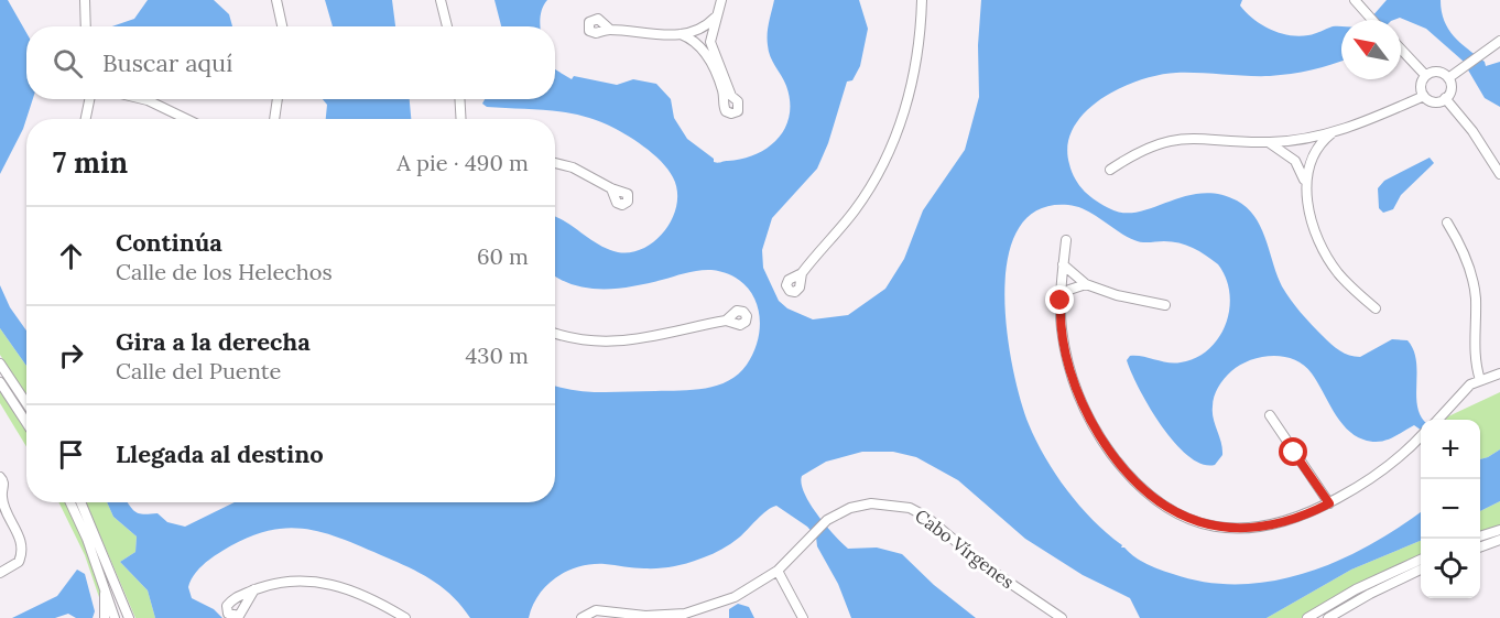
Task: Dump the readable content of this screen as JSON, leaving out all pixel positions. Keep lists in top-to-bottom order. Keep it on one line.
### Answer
{"streets":{"street":["Cabo Vírgenes"]},"north":"top left","page":{"search":"Buscar aquí","heading":["7 min","A pie · 490 m"],"list":[["Continúa","Calle de los Helechos","60 m"],["Gira a la derecha","Calle del Puente","430 m"],"Llegada al destino"],"map_buttons":["+","−"]}}
